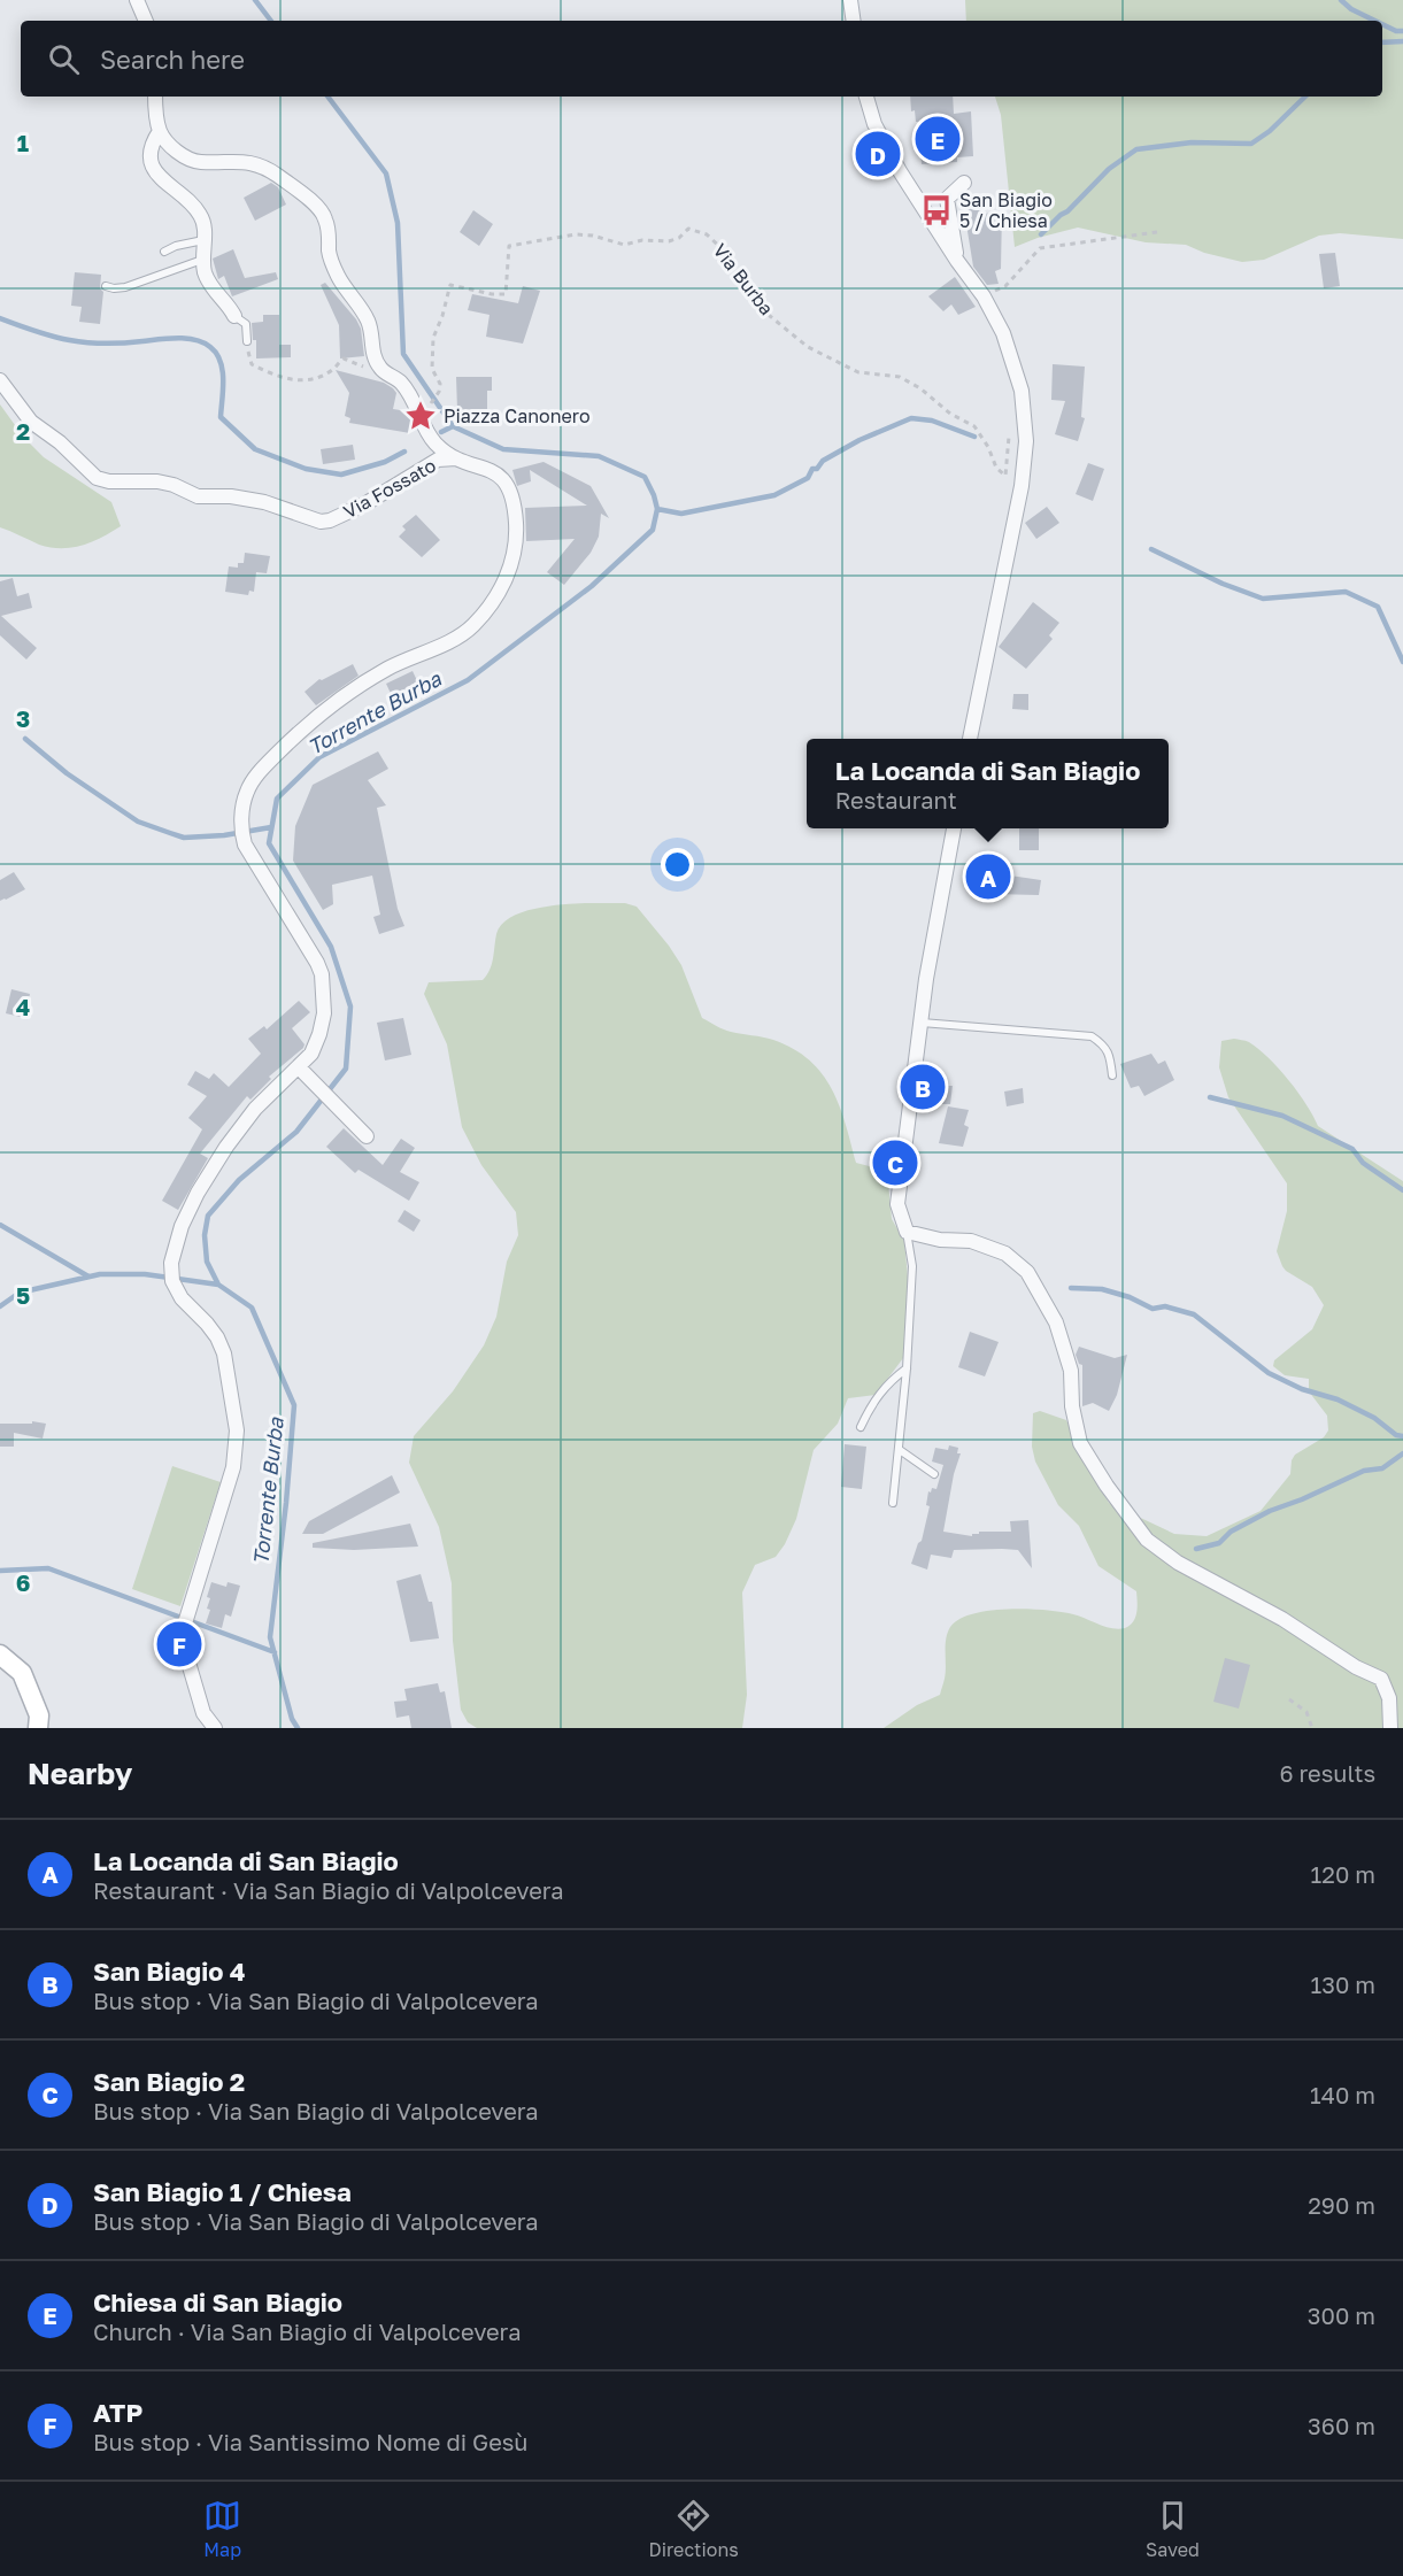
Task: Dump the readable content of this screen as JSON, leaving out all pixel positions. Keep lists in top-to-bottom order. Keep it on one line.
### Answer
{"streets":{"street":["Via Fossato"],"path":["Via Burba"]},"water":["Torrente Burba"],"places":{"bus stop":["San Biagio 5 / Chiesa"],"place":["Piazza Canonero"]},"page":{"search":"Search here","pins":["E","D","A","B","C","F"],"popup":["La Locanda di San Biagio","Restaurant"],"heading":["Nearby","6 results"],"list":[{"mark":"A","name":"La Locanda di San Biagio","note":"Restaurant · Via San Biagio di Valpolcevera","value":"120 m"},{"mark":"B","name":"San Biagio 4","note":"Bus stop · Via San Biagio di Valpolcevera","value":"130 m"},{"mark":"C","name":"San Biagio 2","note":"Bus stop · Via San Biagio di Valpolcevera","value":"140 m"},{"mark":"D","name":"San Biagio 1 / Chiesa","note":"Bus stop · Via San Biagio di Valpolcevera","value":"290 m"},{"mark":"E","name":"Chiesa di San Biagio","note":"Church · Via San Biagio di Valpolcevera","value":"300 m"},{"mark":"F","name":"ATP","note":"Bus stop · Via Santissimo Nome di Gesù","value":"360 m"}],"nav":["Map","Directions","Saved"]},"grid":{"rows":["1","2","3","4","5","6"]}}
